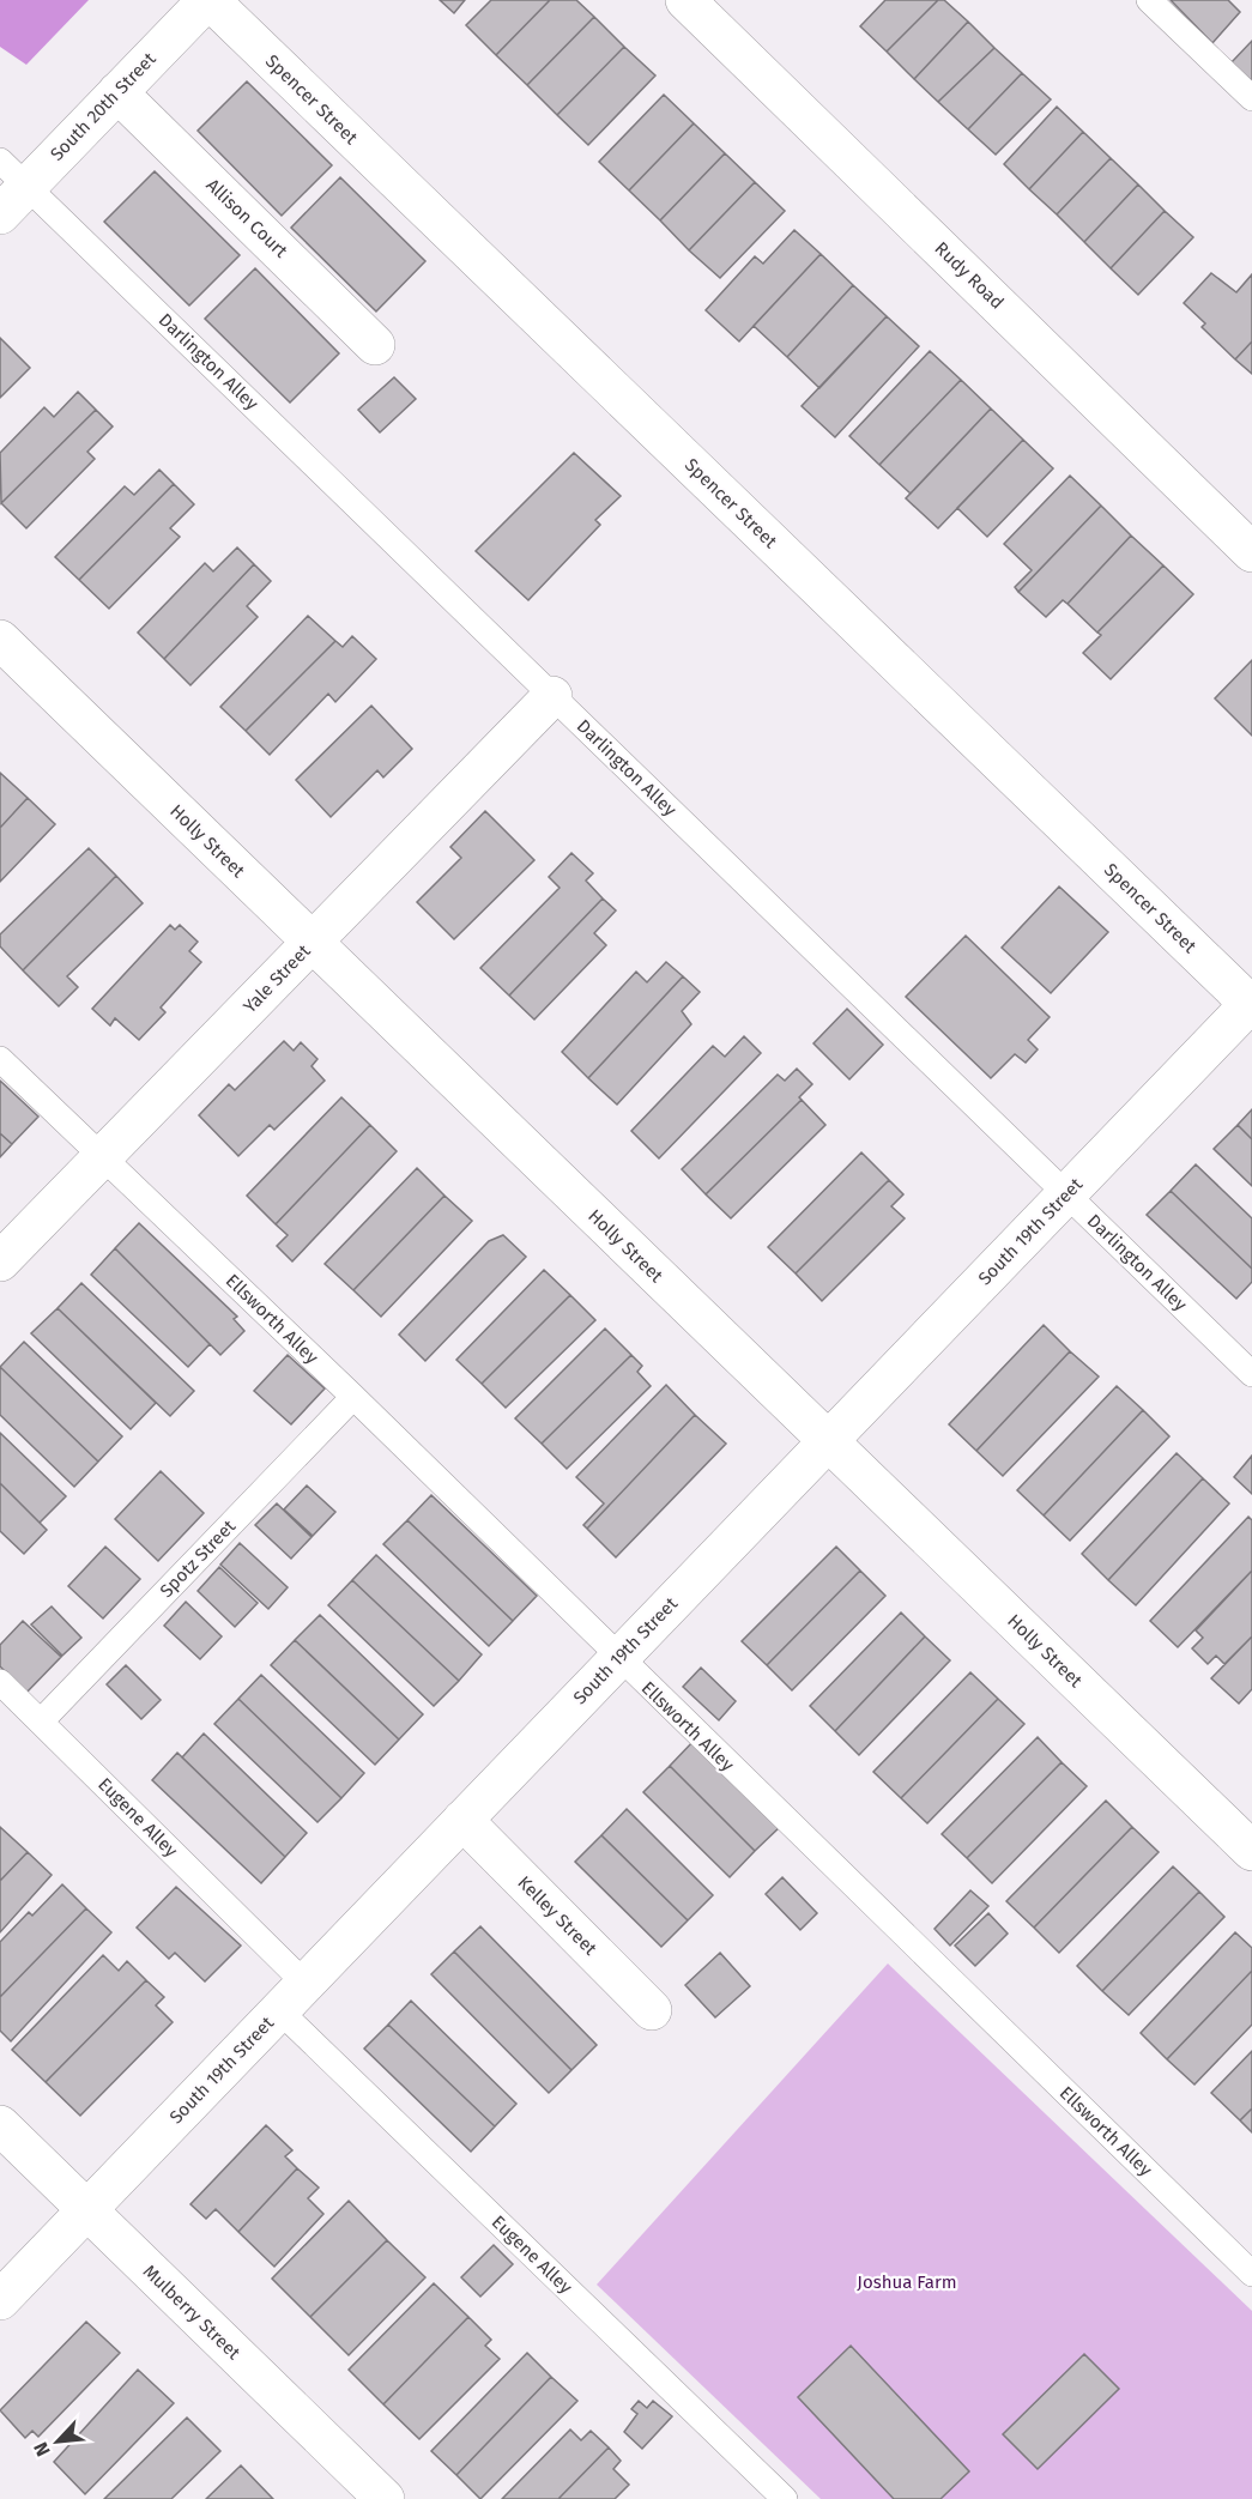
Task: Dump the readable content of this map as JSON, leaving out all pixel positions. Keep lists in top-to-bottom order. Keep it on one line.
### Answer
{"streets":{"street":["Spencer Street","South 20th Street","Allison Court","Rudy Road","Holly Street","Yale Street","South 19th Street","Kelley Street","Mulberry Street"],"lane":["Darlington Alley","Ellsworth Alley","Spotz Street","Eugene Alley"]},"crossings":[["Spencer Street","South 20th Street"],["Spencer Street","South 19th Street"],["South 20th Street","Allison Court"],["South 20th Street","Darlington Alley"],["Darlington Alley","Yale Street"],["Darlington Alley","South 19th Street"],["Holly Street","Yale Street"],["Holly Street","South 19th Street"],["Yale Street","Ellsworth Alley"],["South 19th Street","Ellsworth Alley"],["South 19th Street","Eugene Alley"],["South 19th Street","Kelley Street"],["South 19th Street","Mulberry Street"],["Ellsworth Alley","Spotz Street"],["Spotz Street","Eugene Alley"]],"parks":["Joshua Farm"],"north":"bottom left"}
